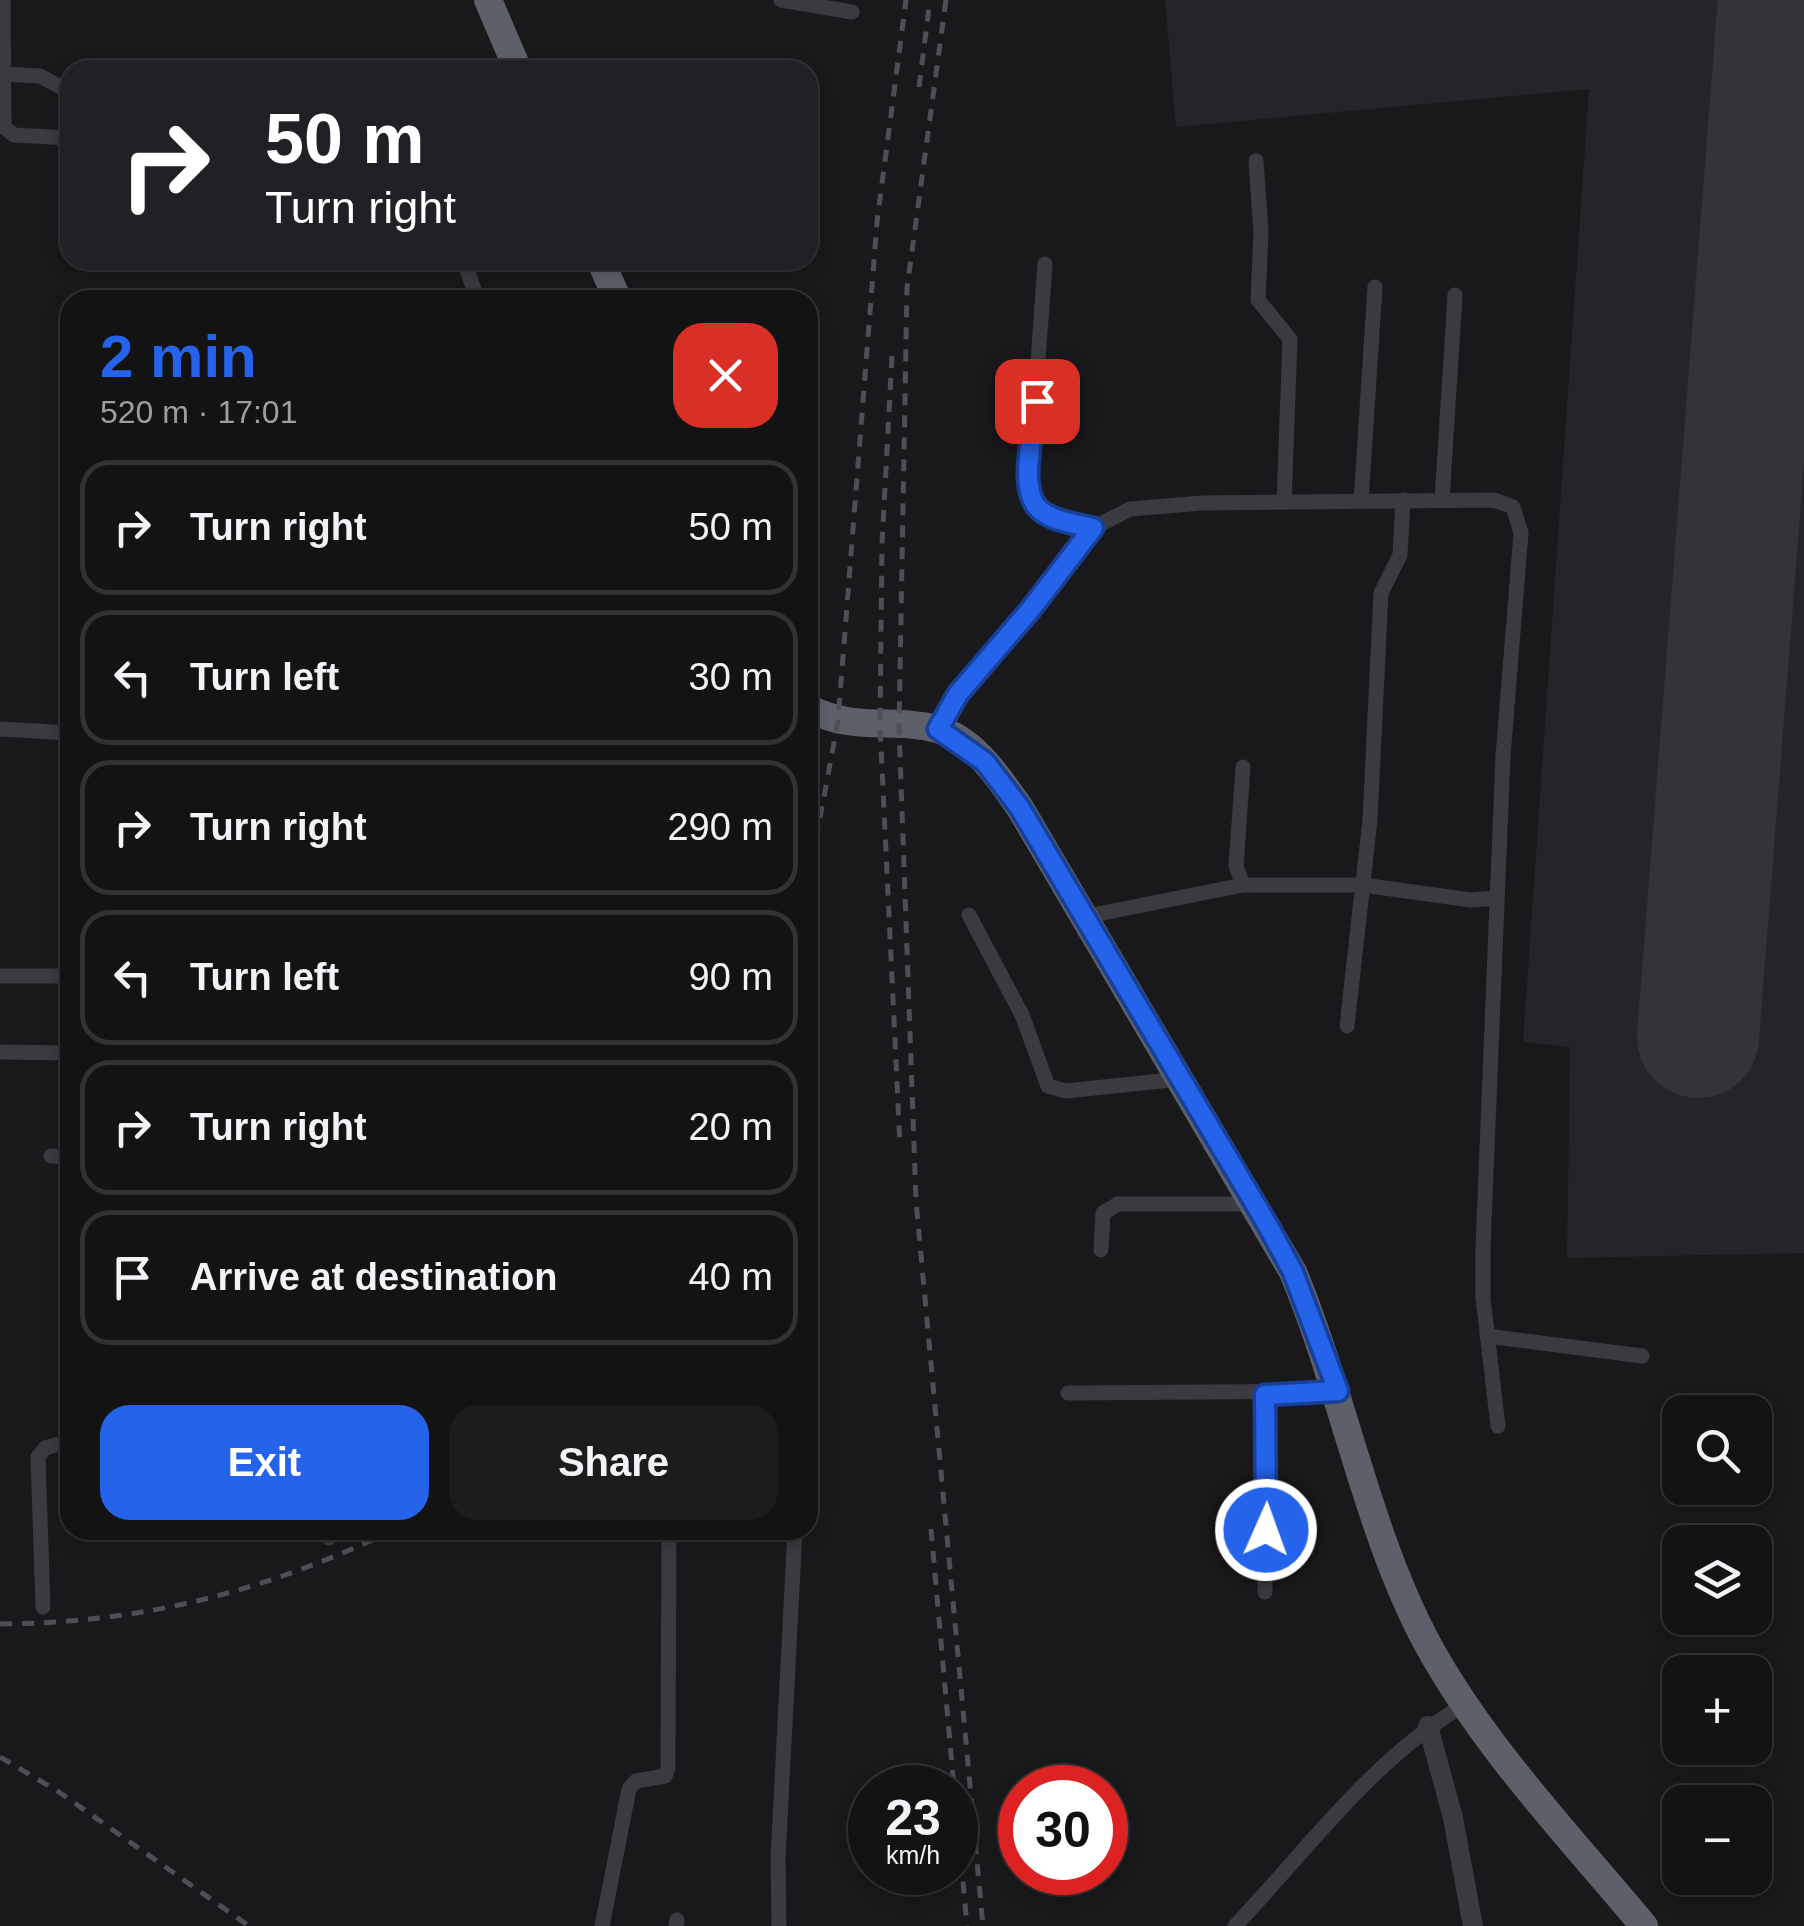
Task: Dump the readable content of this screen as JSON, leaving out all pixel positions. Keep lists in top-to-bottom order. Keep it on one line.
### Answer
{"page":{"turn":["50 m","Turn right"],"heading":["2 min","520 m · 17:01"],"list":[{"name":"Turn right","value":"50 m"},{"name":"Turn left","value":"30 m"},{"name":"Turn right","value":"290 m"},{"name":"Turn left","value":"90 m"},{"name":"Turn right","value":"20 m"},{"name":"Arrive at destination","value":"40 m"}],"buttons":["Exit","Share"],"map_buttons":["+","−"],"speed":"23 km/h","limit":"30"}}
